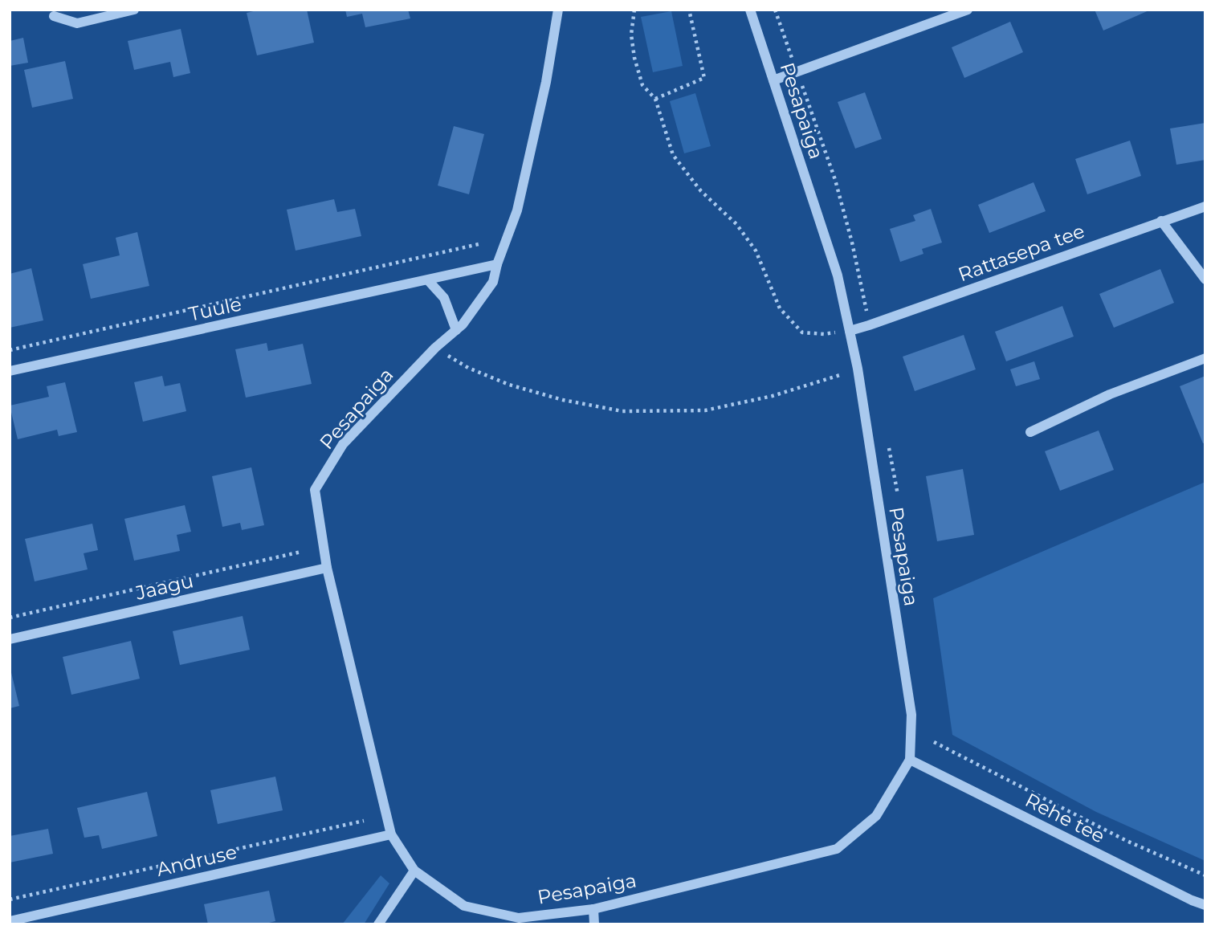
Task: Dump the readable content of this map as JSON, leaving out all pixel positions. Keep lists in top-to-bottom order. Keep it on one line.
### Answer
{"streets":{"street":["Pesapaiga","Rattasepa tee","Tuule","Jaagu","Rehe tee","Andruse"]},"crossings":[["Pesapaiga","Rattasepa tee"],["Pesapaiga","Tuule"],["Pesapaiga","Jaagu"],["Pesapaiga","Rehe tee"],["Pesapaiga","Andruse"]]}
